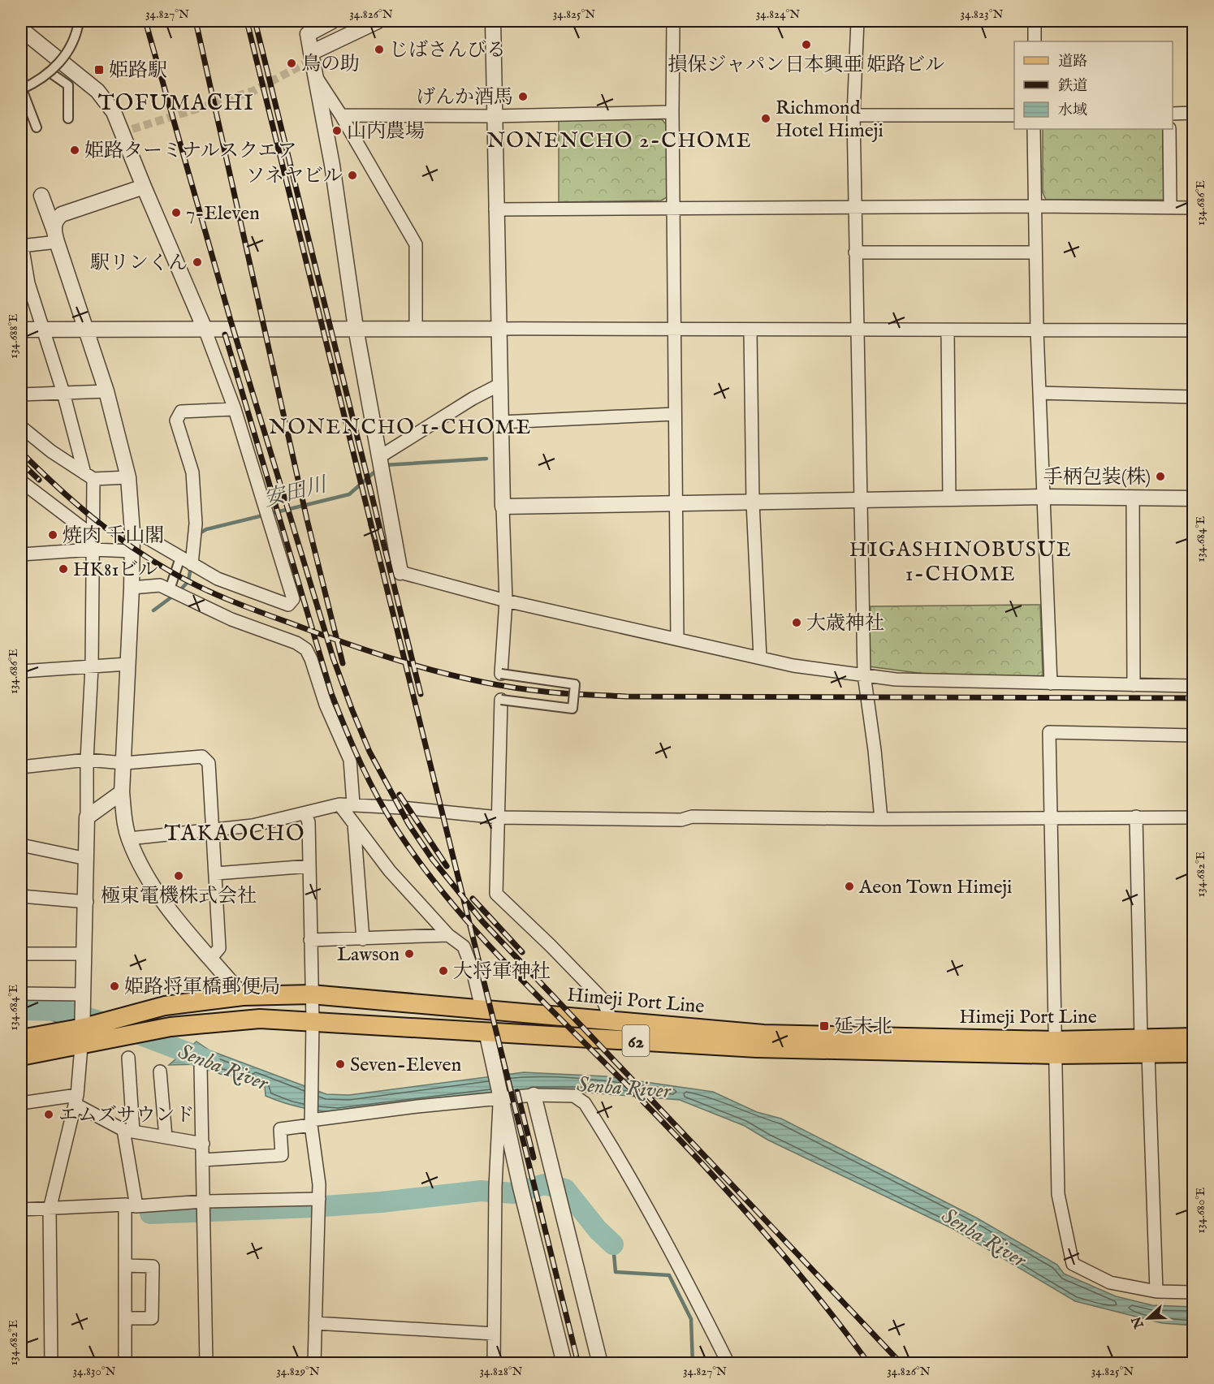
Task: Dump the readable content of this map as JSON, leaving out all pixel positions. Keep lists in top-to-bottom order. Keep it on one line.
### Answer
{"streets":{"main road":["Himeji Port Line","62"]},"districts":["TOFUMACHI","NONENCHO 2-CHOME","NONENCHO 1-CHOME","HIGASHINOBUSUE 1-CHOME","TAKAOCHO"],"water":["安田川","Senba River"],"places":{"other":["損保ジャパン日本興亜 姫路ビル","じばさんびる","鳥の助","げんか酒馬","Richmond Hotel Himeji","山内農場","姫路ターミナルスクエア","ソネヤビル","7-Eleven","駅リンくん","手柄包装(株)","焼肉 千山閣","HK81ビル","大歳神社","極東電機株式会社","Aeon Town Himeji","Lawson","大将軍神社","姫路将軍橋郵便局","Seven-Eleven","エムズサウンド"],"transit":["姫路駅","延末北"]},"legend":["道路","鉄道","水域"],"north":"left","coordinates":["34.827°N","34.826°N","34.825°N","34.824°N","34.823°N","134.686°E","134.688°E","134.684°E","134.682°E","134.680°E","34.830°N","34.829°N","34.828°N"]}
